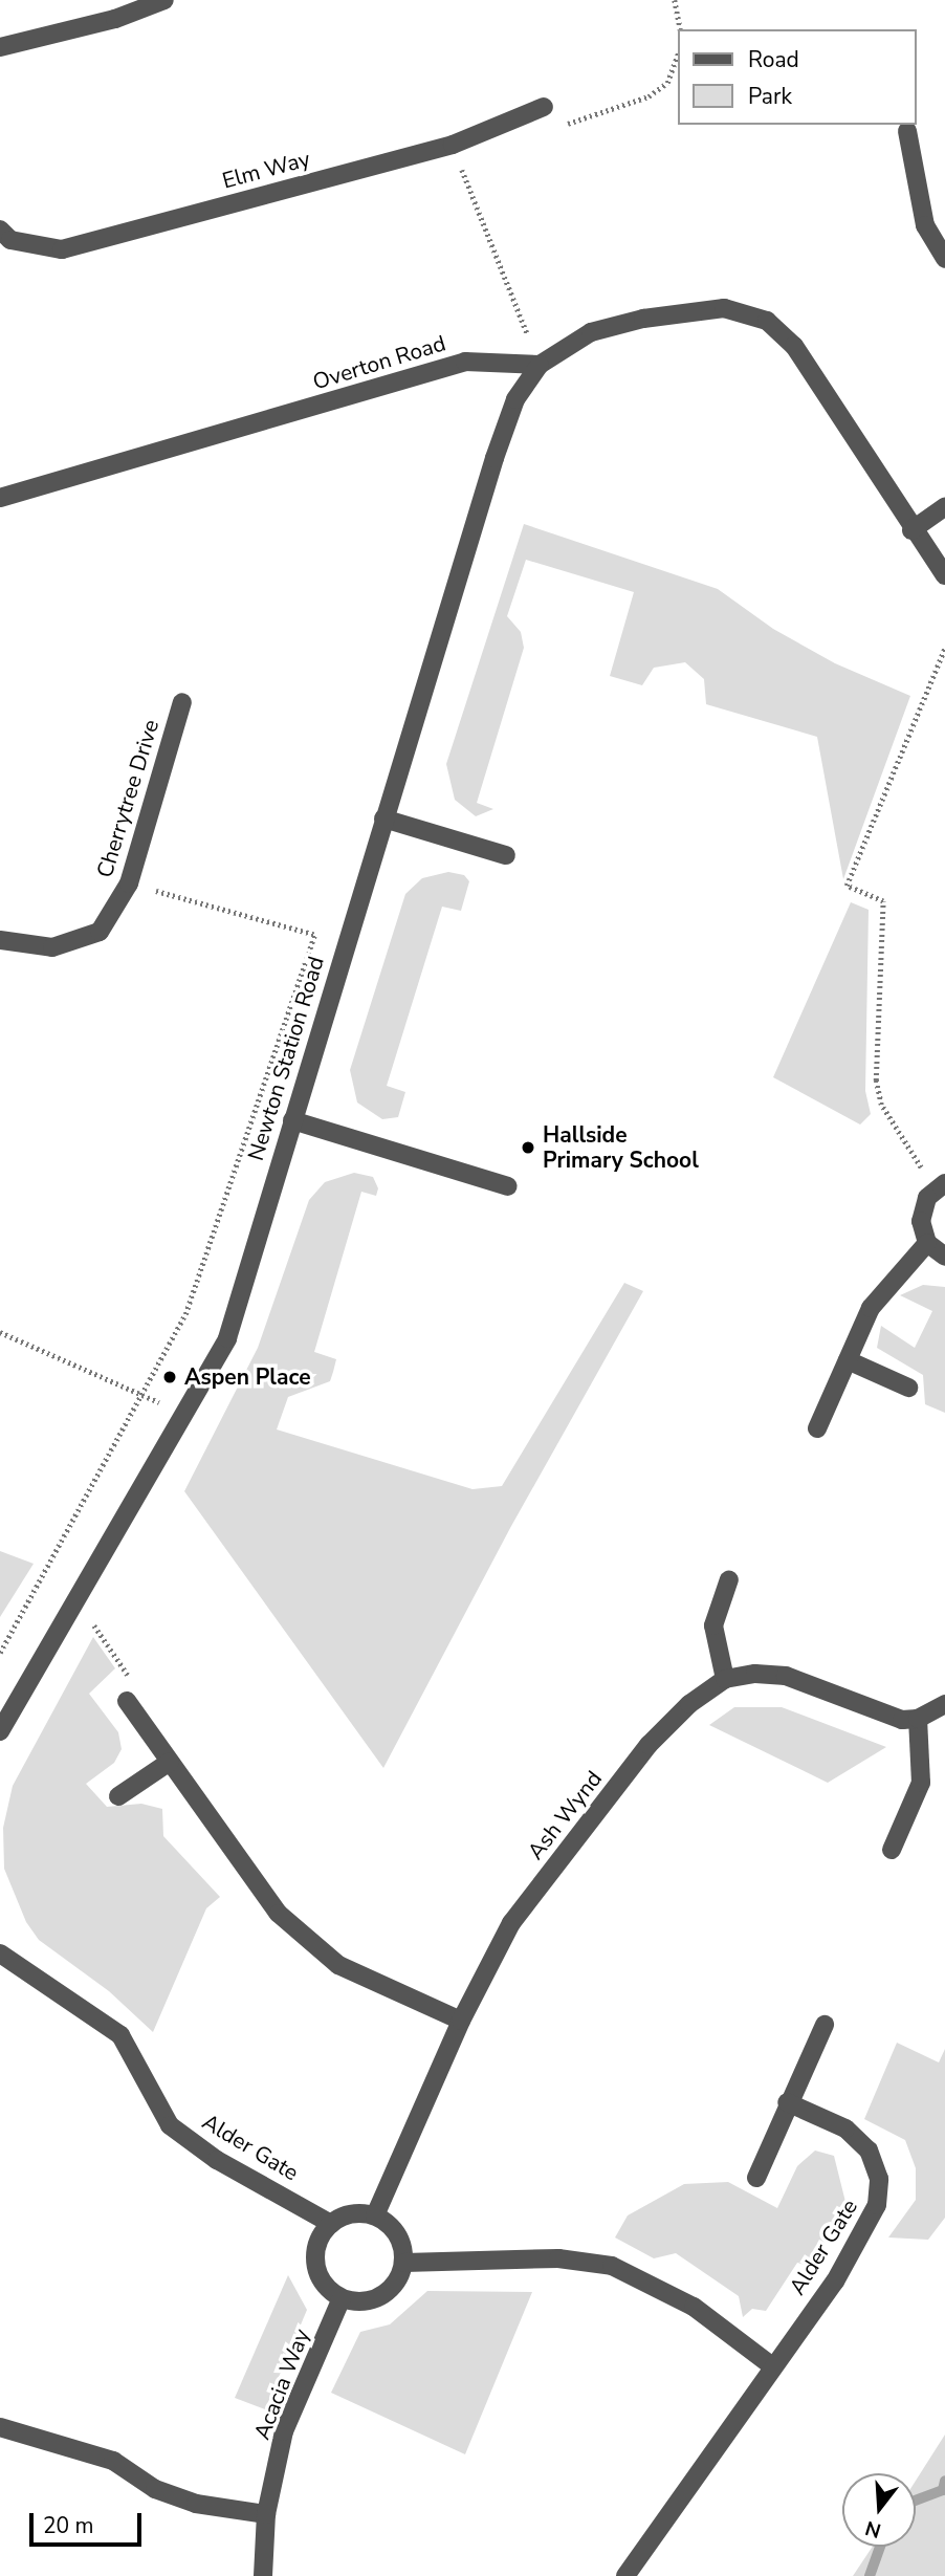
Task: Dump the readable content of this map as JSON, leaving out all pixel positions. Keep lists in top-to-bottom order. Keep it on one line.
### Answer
{"streets":{"street":["Elm Way","Overton Road","Cherrytree Drive","Newton Station Road","Ash Wynd","Alder Gate","Acacia Way"]},"crossings":[["Overton Road","Newton Station Road"],["Ash Wynd","Alder Gate"],["Ash Wynd","Acacia Way"],["Alder Gate","Acacia Way"]],"places":["Hallside Primary School","Aspen Place"],"legend":["Road","Park"],"scale_bar":"20 m","north":"bottom"}
